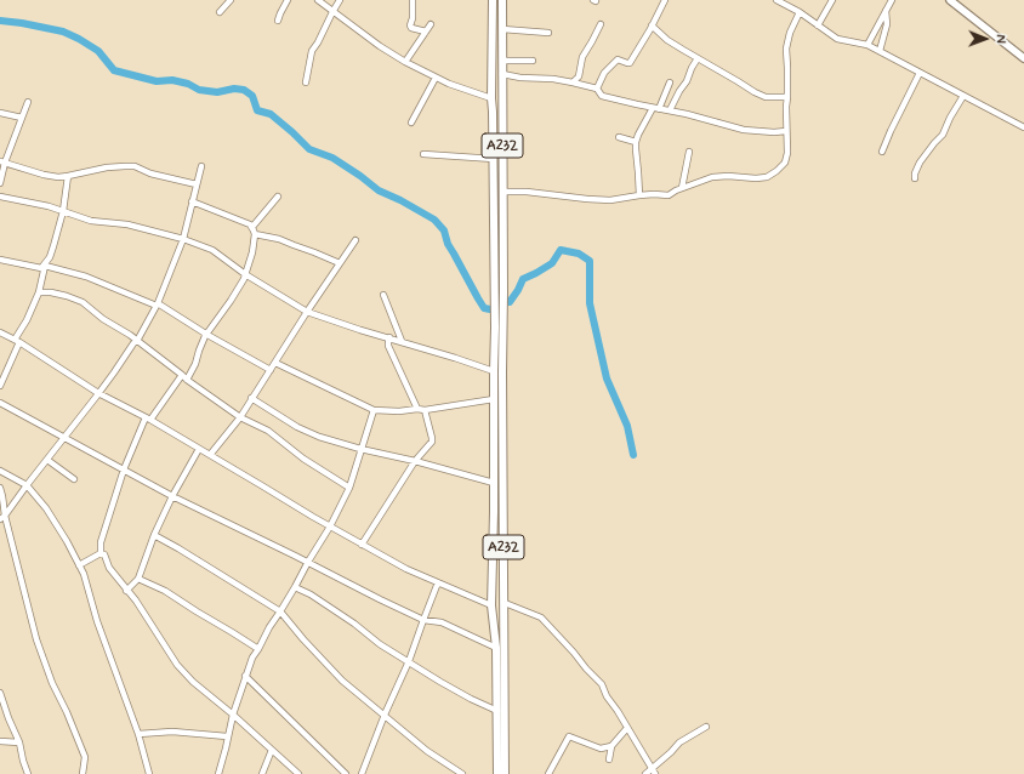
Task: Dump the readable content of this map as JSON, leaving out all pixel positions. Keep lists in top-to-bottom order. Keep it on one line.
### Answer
{"streets":{"highway":["A232"]},"north":"right"}
